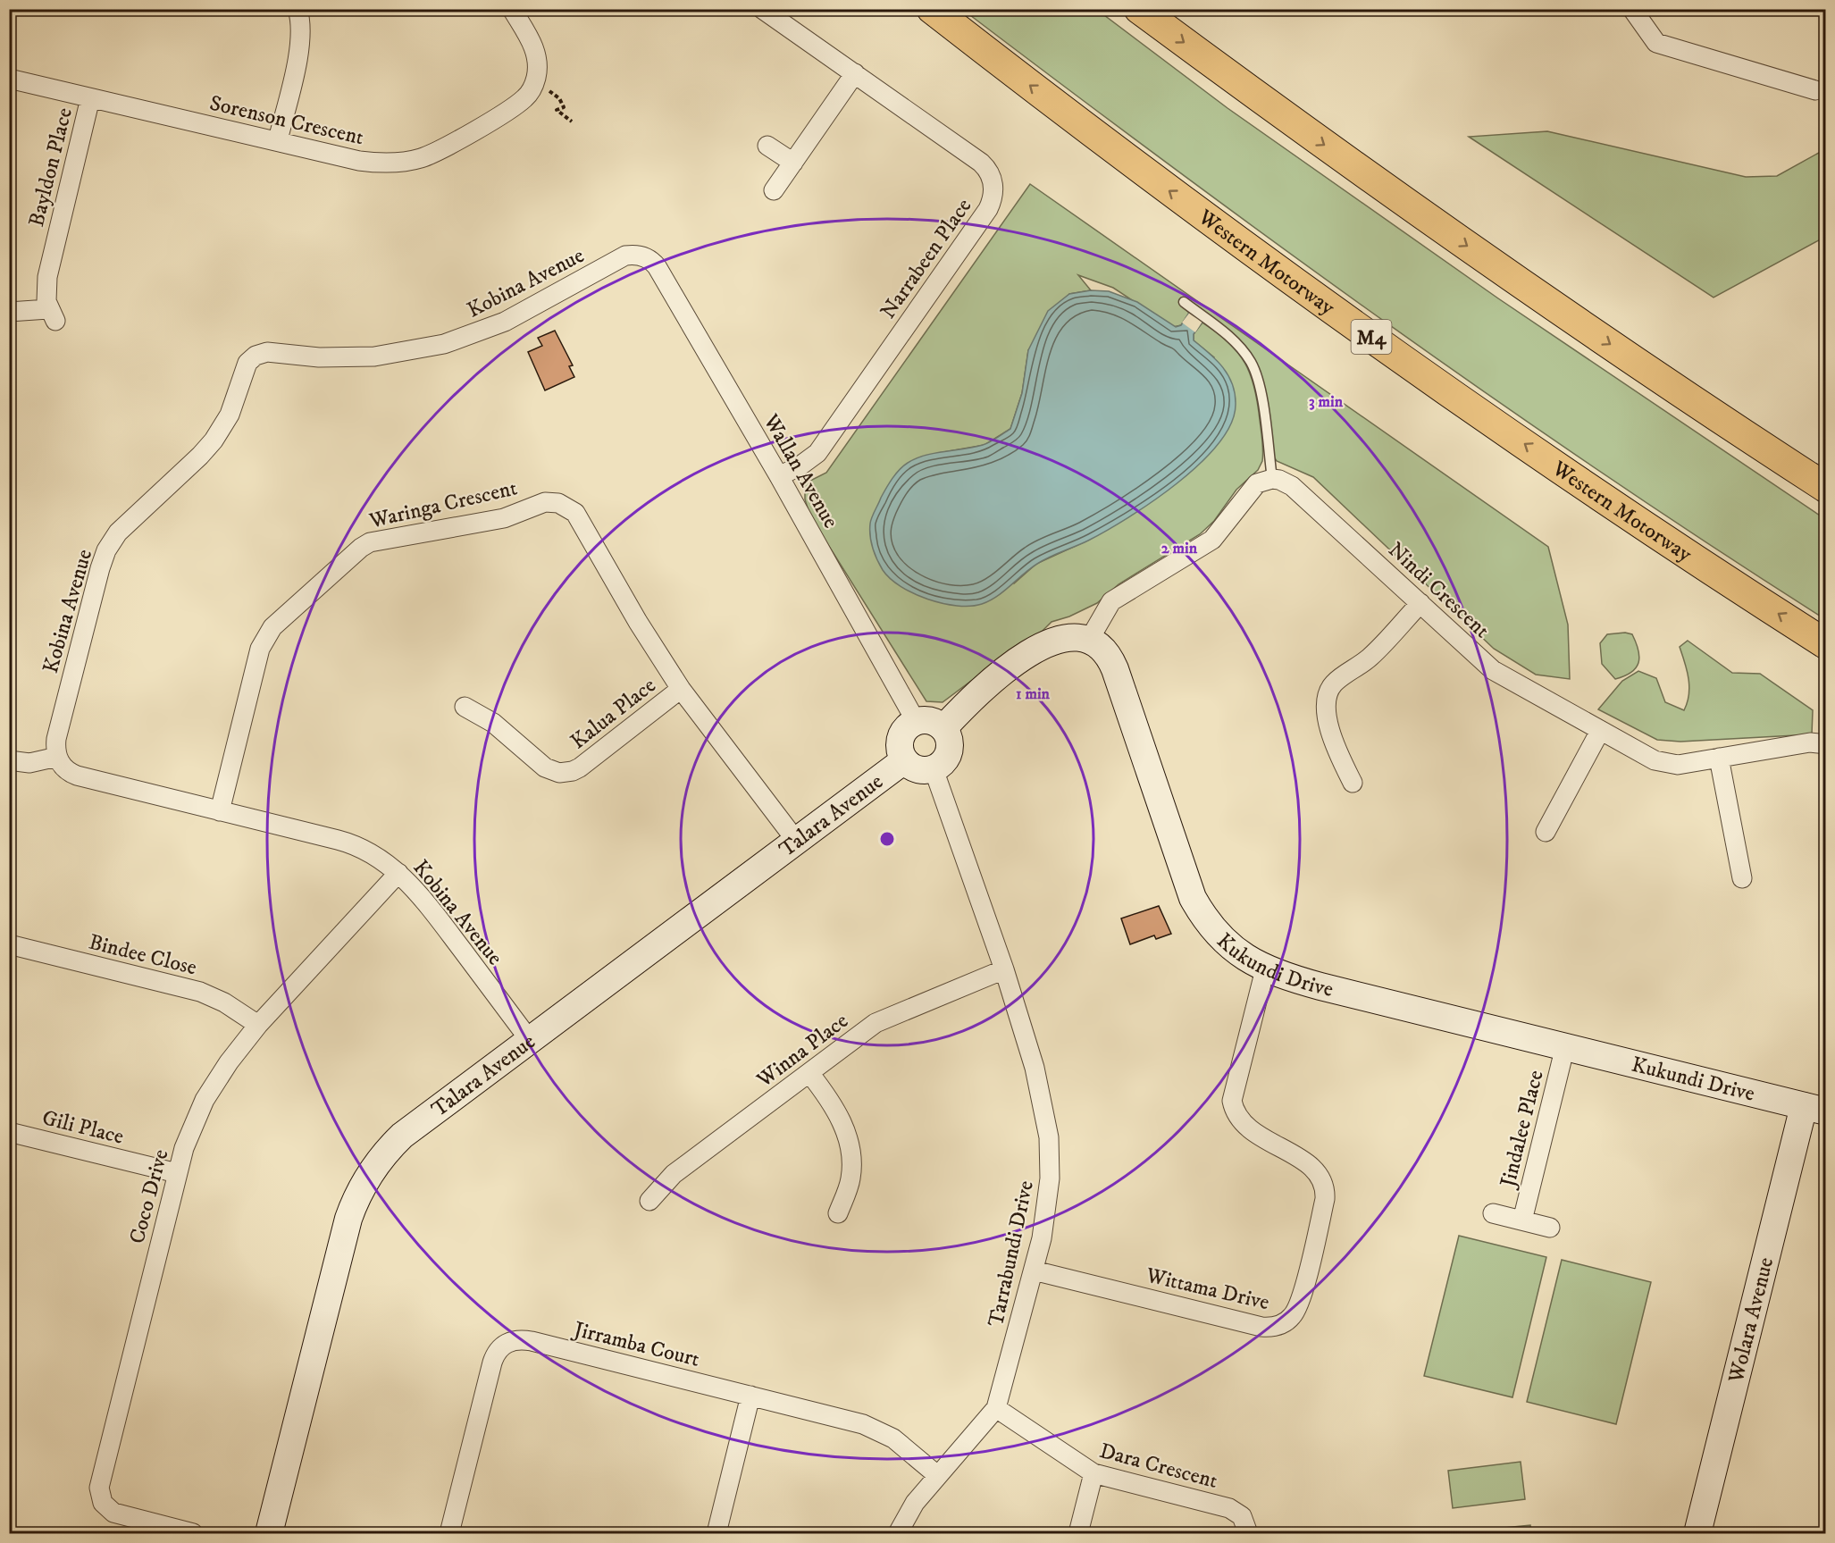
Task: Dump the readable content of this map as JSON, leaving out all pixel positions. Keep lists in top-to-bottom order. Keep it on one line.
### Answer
{"streets":{"highway":["Western Motorway","M4"],"street":["Sorenson Crescent","Bayldon Place","Narrabeen Place","Kobina Avenue","Wallan Avenue","Waringa Crescent","Nindi Crescent","Kalua Place","Talara Avenue","Bindee Close","Kukundi Drive","Winna Place","Gili Place","Jindalee Place","Coco Drive","Tarrabundi Drive","Wittama Drive","Wolara Avenue","Jirramba Court","Dara Crescent"]},"crossings":[["Sorenson Crescent","Bayldon Place"],["Narrabeen Place","Wallan Avenue"],["Kobina Avenue","Wallan Avenue"],["Kobina Avenue","Waringa Crescent"],["Kobina Avenue","Talara Avenue"],["Kobina Avenue","Coco Drive"],["Wallan Avenue","Talara Avenue"],["Wallan Avenue","Tarrabundi Drive"],["Waringa Crescent","Kalua Place"],["Waringa Crescent","Talara Avenue"],["Talara Avenue","Tarrabundi Drive"],["Bindee Close","Coco Drive"],["Kukundi Drive","Jindalee Place"],["Kukundi Drive","Wittama Drive"],["Kukundi Drive","Wolara Avenue"],["Winna Place","Tarrabundi Drive"],["Gili Place","Coco Drive"],["Tarrabundi Drive","Wittama Drive"],["Tarrabundi Drive","Jirramba Court"],["Tarrabundi Drive","Dara Crescent"]],"rings":["3 min","2 min","1 min"]}
